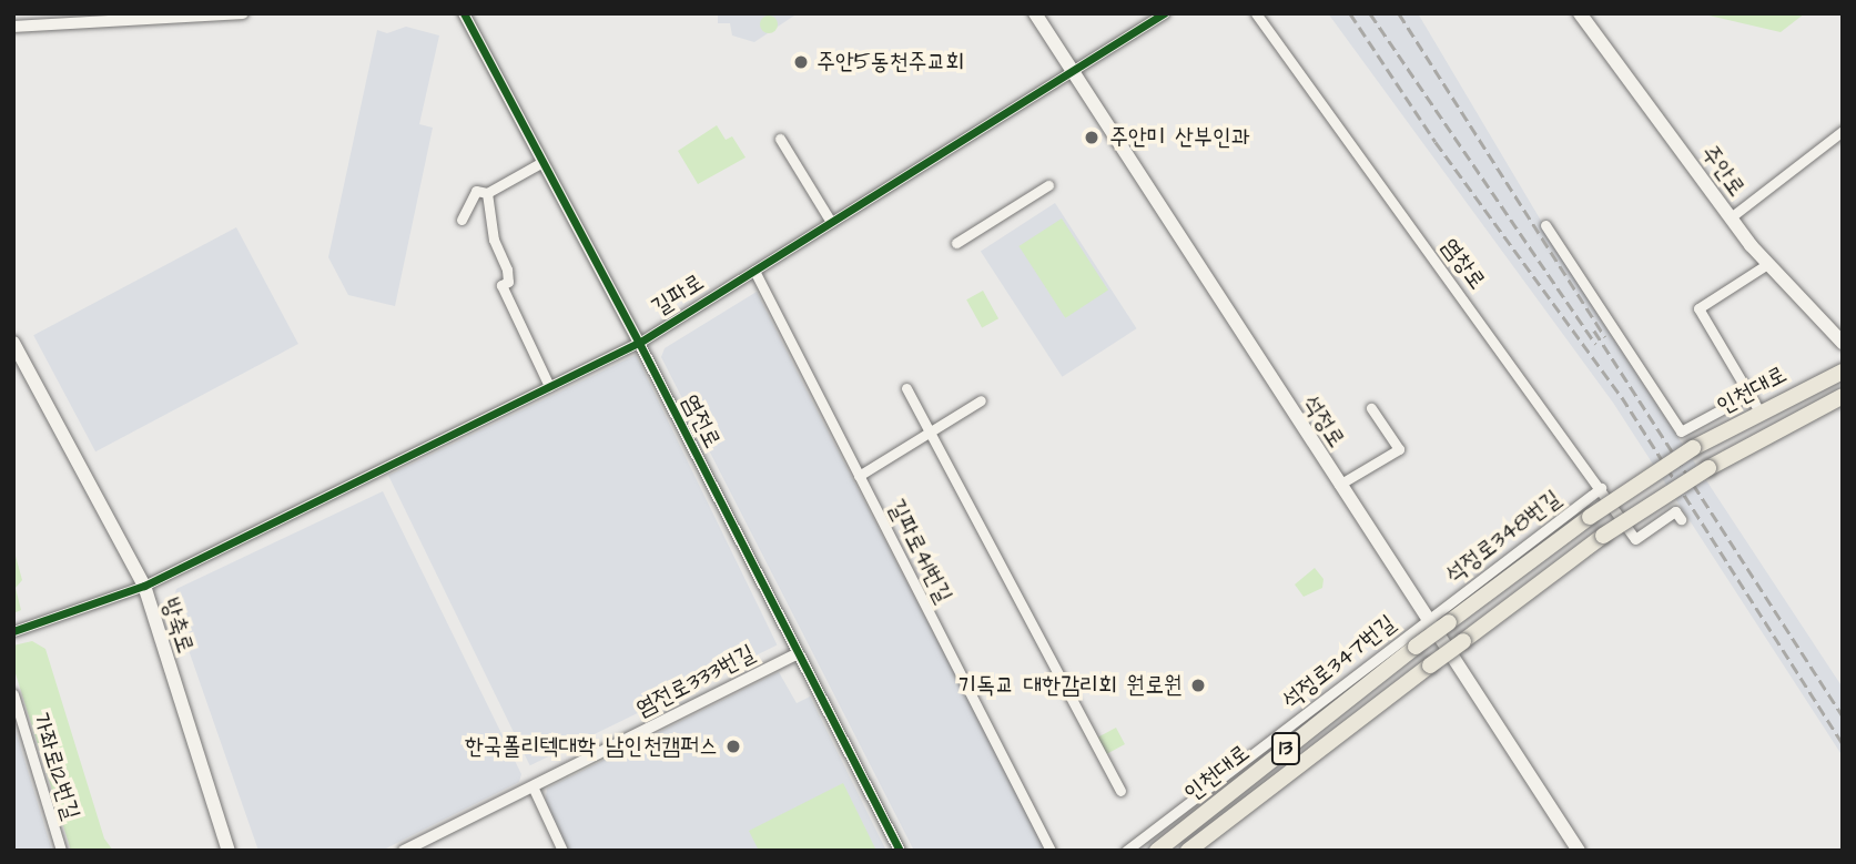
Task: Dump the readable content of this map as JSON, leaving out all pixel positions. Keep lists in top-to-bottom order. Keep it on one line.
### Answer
{"streets":{"highway":["인천대로","13"],"main road":["주안로","석정로","방축로"],"street":["염창로","길파로","염전로","석정로348번길","길파로41번길","석정로347번길","염전로333번길","가좌로12번길"]},"crossings":[["염창로","석정로348번길"],["길파로","염전로"],["길파로","석정로"],["길파로","길파로41번길"],["길파로","방축로"],["염전로","염전로333번길"],["석정로","석정로348번길"],["석정로","석정로347번길"],["석정로348번길","석정로347번길"]],"places":["주안5동천주교회","주안미 산부인과","기독교 대한감리회 원로원","한국폴리텍대학 남인천캠퍼스"]}
